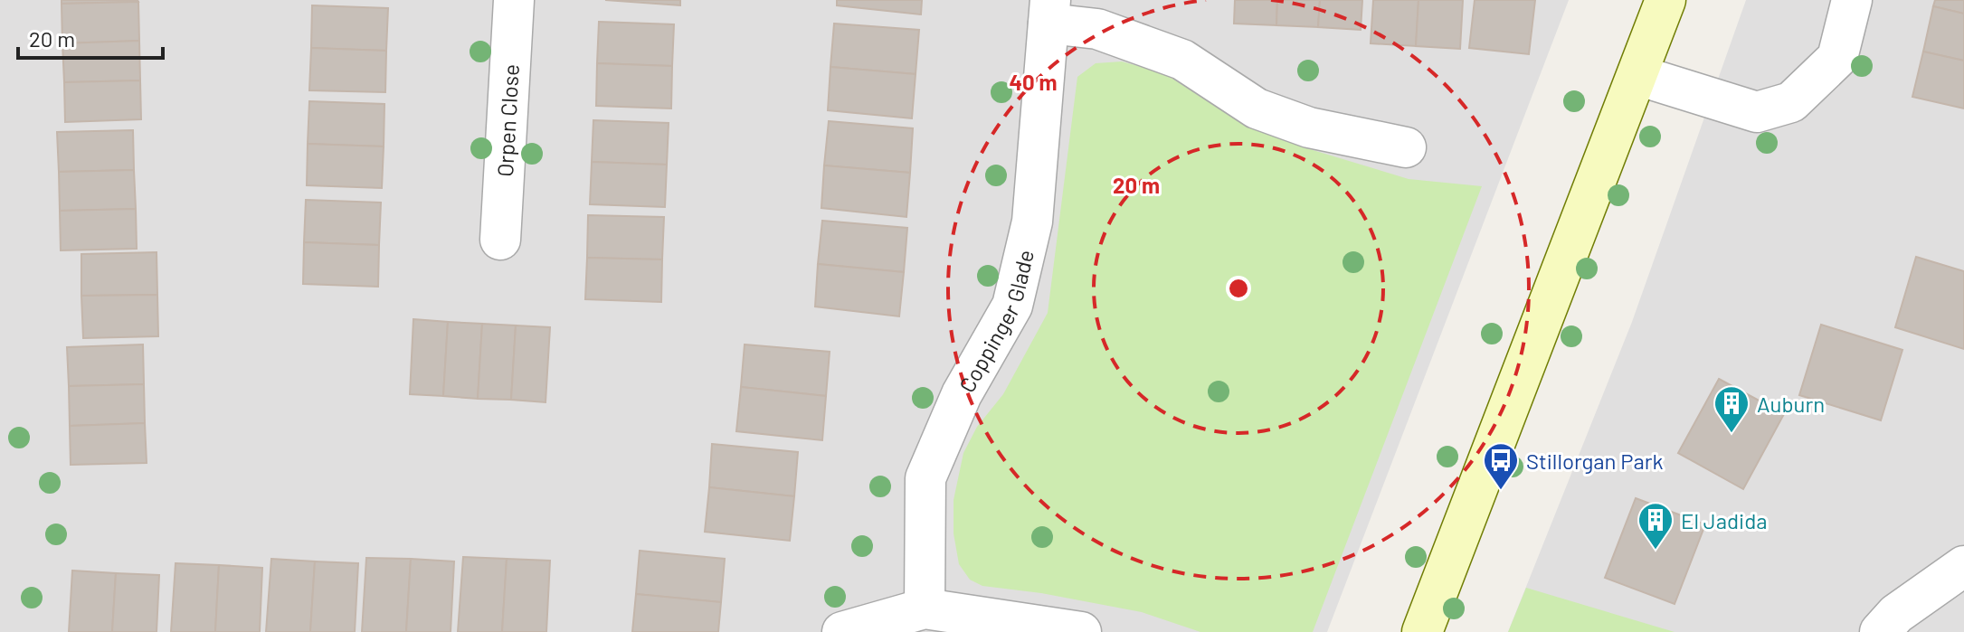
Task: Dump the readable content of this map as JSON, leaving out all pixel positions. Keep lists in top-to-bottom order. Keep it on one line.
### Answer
{"streets":{"street":["Orpen Close","Coppinger Glade"]},"places":{"building":["Auburn","El Jadida"],"bus stop":["Stillorgan Park"]},"scale_bar":"20 m","rings":["40 m","20 m"]}
